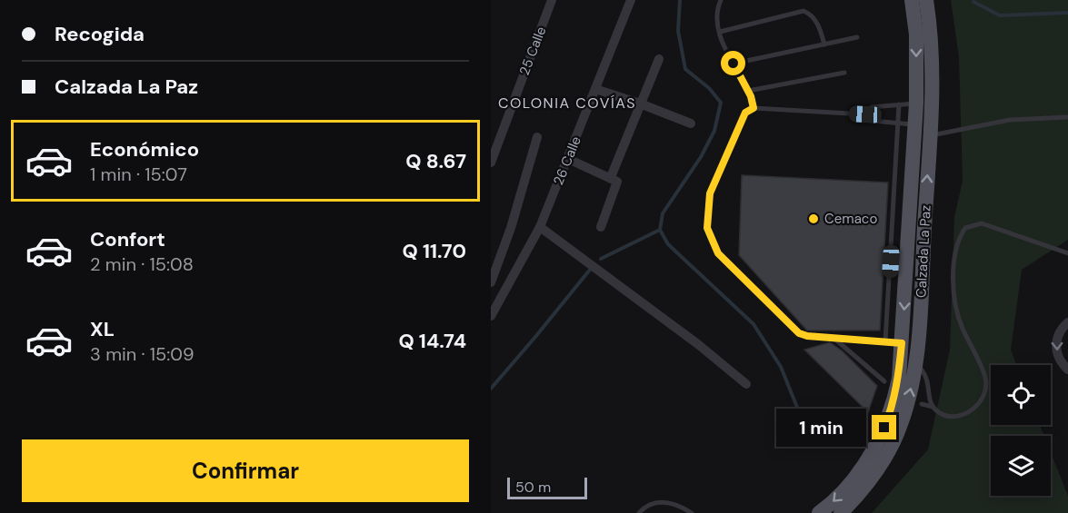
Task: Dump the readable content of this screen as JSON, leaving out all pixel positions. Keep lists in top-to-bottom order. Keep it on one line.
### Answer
{"streets":{"main road":["Calzada La Paz"],"street":["25 Calle","26 Calle"]},"districts":["COLONIA COVÍAS"],"places":["Cemaco"],"scale_bar":"50 m","page":{"banner":["Recogida","Calzada La Paz"],"list":[{"name":"Económico","note":"1 min · 15:07","value":"Q 8.67"},{"name":"Confort","note":"2 min · 15:08","value":"Q 11.70"},{"name":"XL","note":"3 min · 15:09","value":"Q 14.74"}],"bubble":"1 min","buttons":"Confirmar","scale":"50 m"}}
